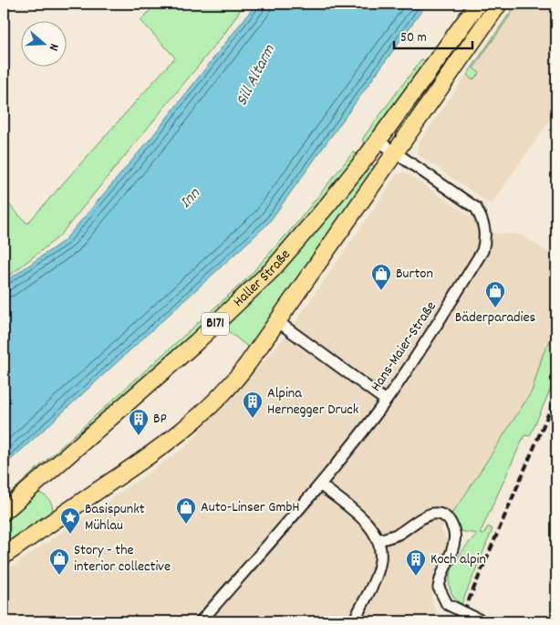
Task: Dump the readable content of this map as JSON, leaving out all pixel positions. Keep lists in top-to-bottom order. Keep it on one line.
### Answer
{"streets":{"main road":["Haller Straße","B171"],"street":["Hans-Maier-Straße"]},"crossings":[["Haller Straße","Hans-Maier-Straße"]],"water":["Sill Altarm","Inn"],"places":{"shop":["Burton","Bäderparadies","Auto-Linser GmbH","Story - the interior collective"],"building":["Alpina Hernegger Druck","BP","Koch alpin"],"place":["Basispunkt Mühlau"]},"scale_bar":"50 m","north":"right"}
